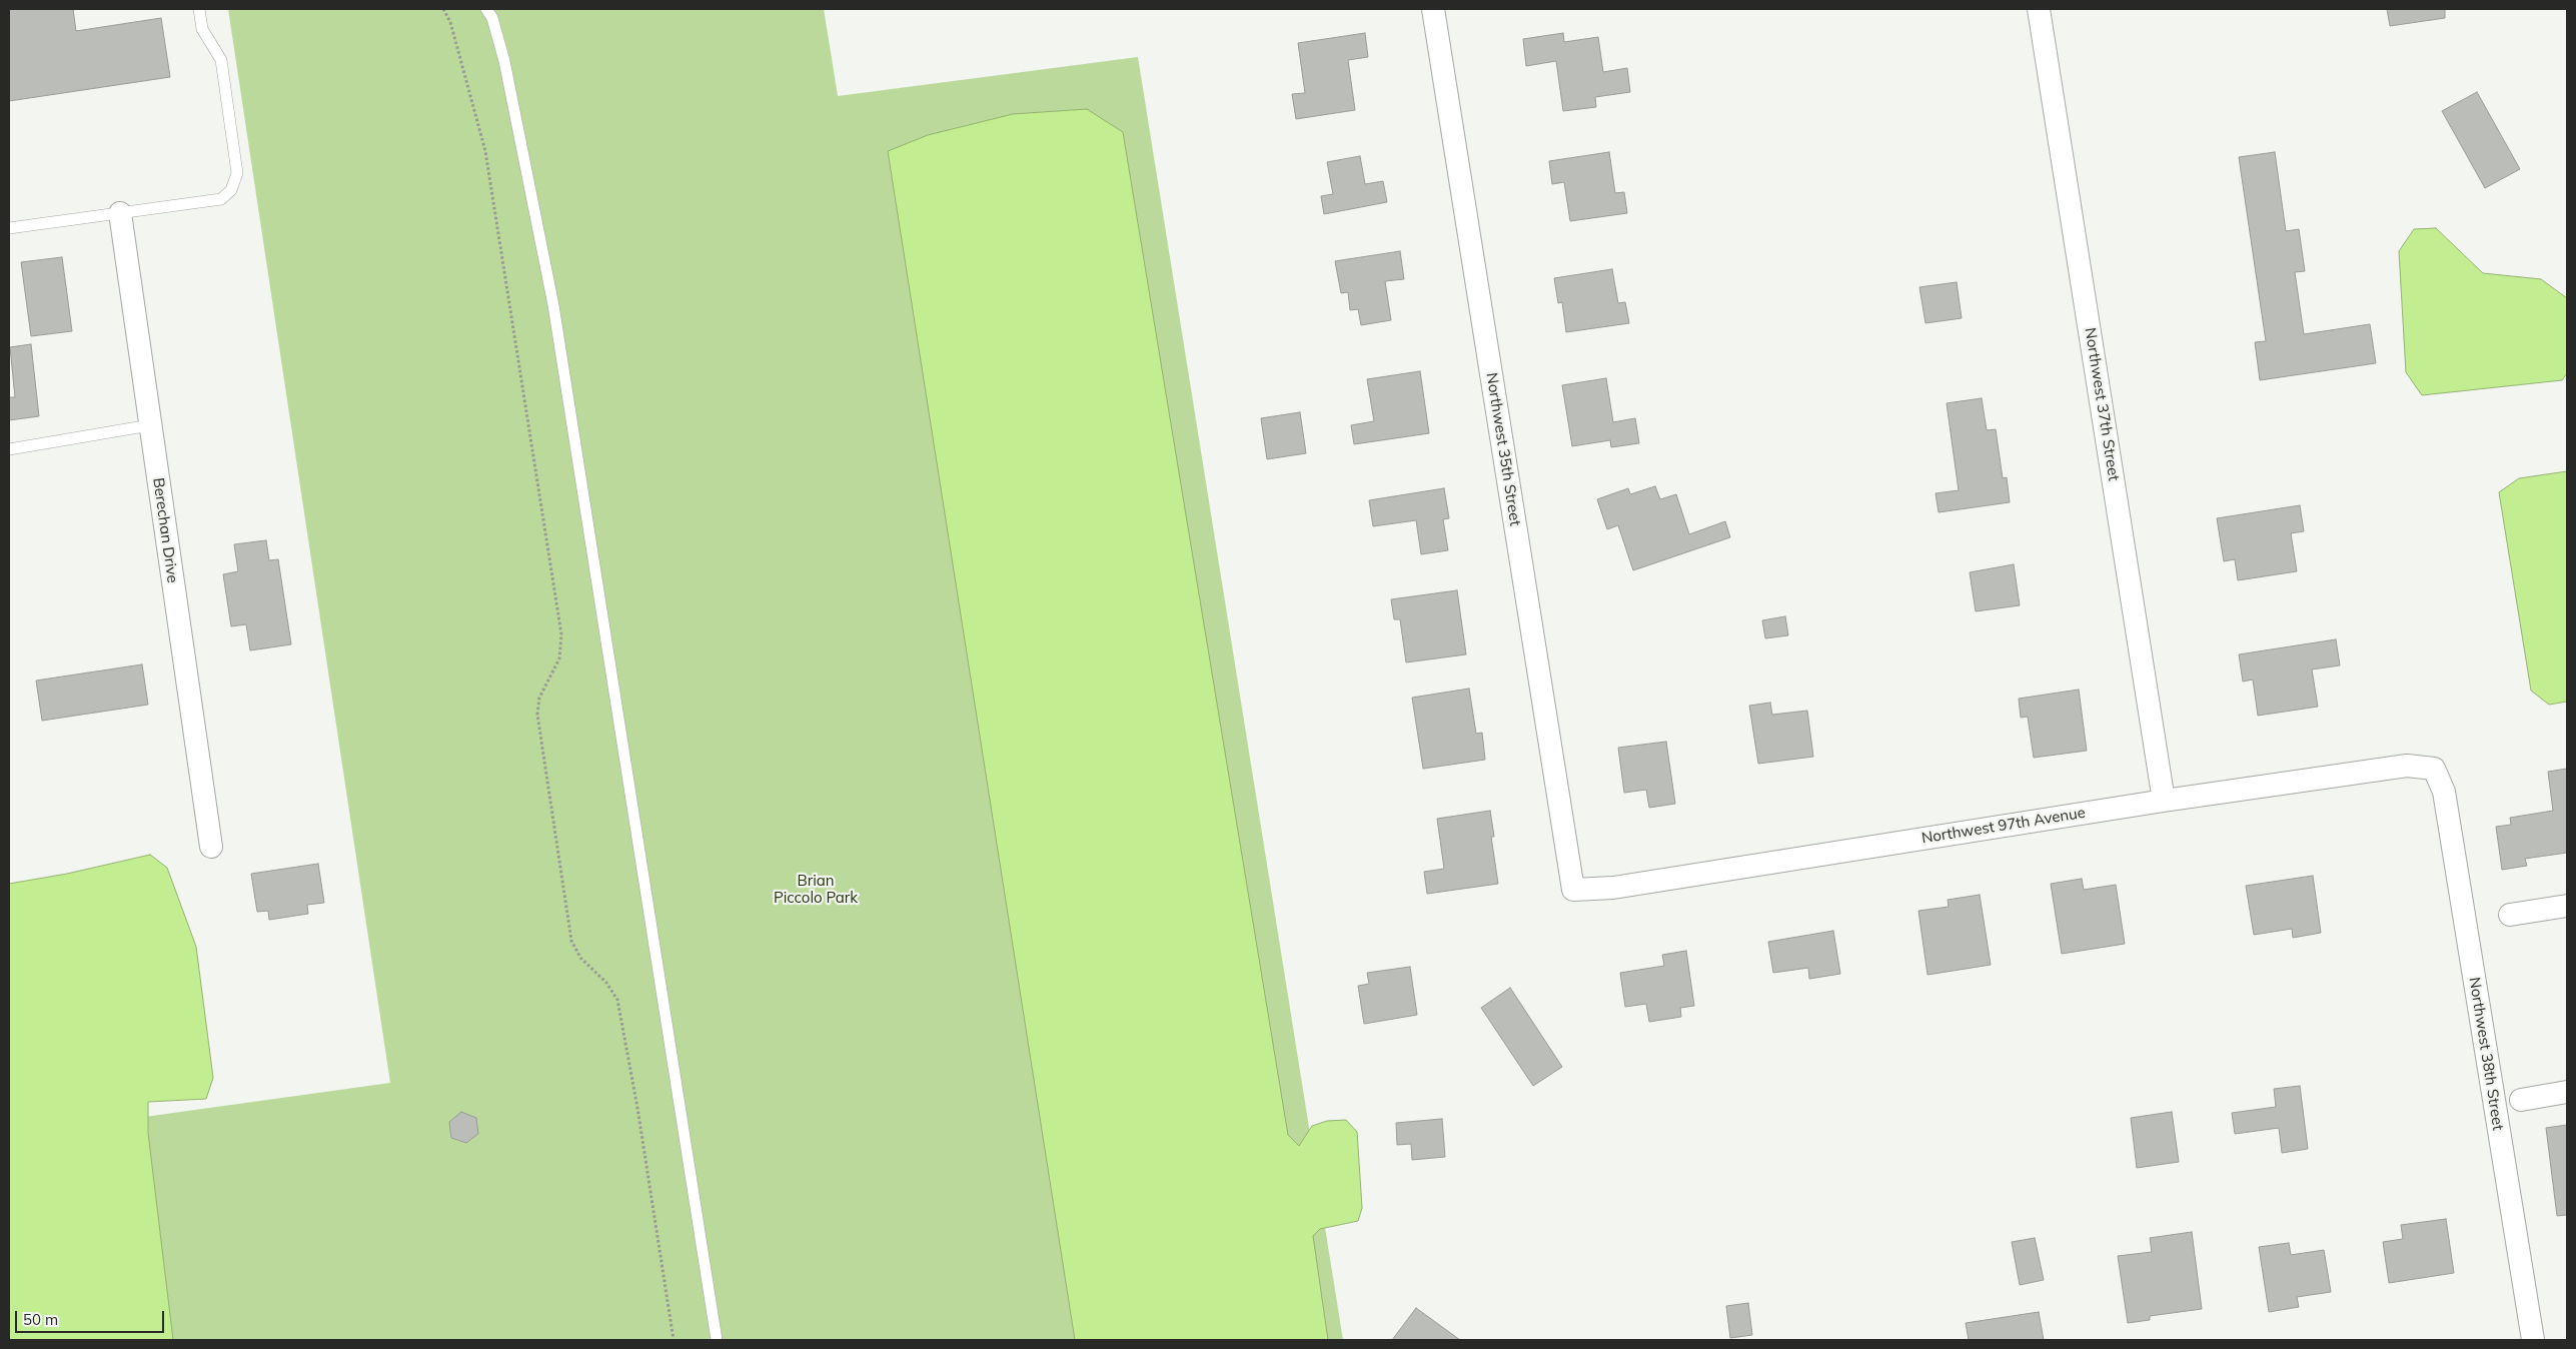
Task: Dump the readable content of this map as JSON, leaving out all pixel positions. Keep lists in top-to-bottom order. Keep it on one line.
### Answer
{"streets":{"street":["Northwest 37th Street","Northwest 35th Street","Berechan Drive","Northwest 97th Avenue","Northwest 38th Street"]},"crossings":[["Northwest 37th Street","Northwest 97th Avenue"],["Northwest 35th Street","Northwest 97th Avenue"],["Northwest 97th Avenue","Northwest 38th Street"]],"parks":["Brian Piccolo Park"],"scale_bar":"50 m"}
